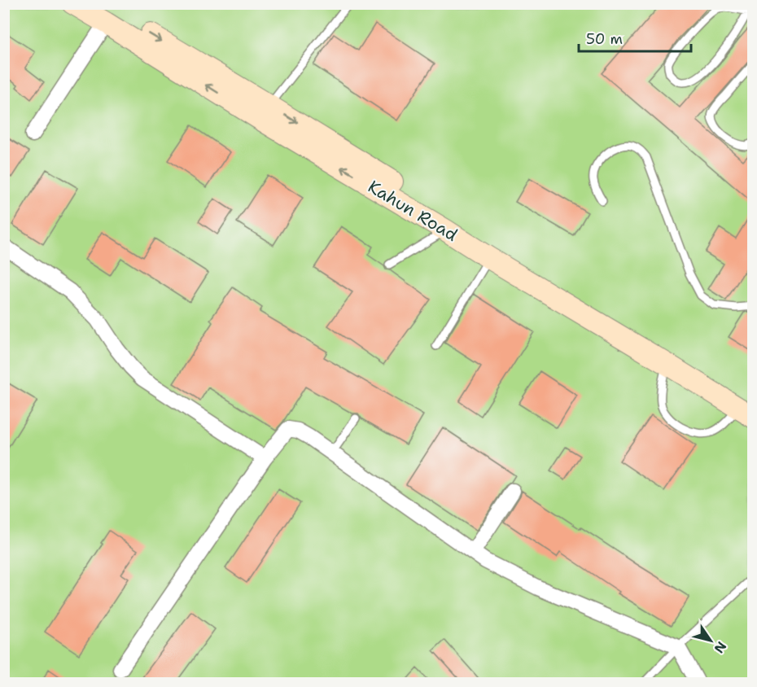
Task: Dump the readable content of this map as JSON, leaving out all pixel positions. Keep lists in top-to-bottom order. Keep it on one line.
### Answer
{"streets":{"street":["Kahun Road"]},"scale_bar":"50 m","north":"bottom right"}
